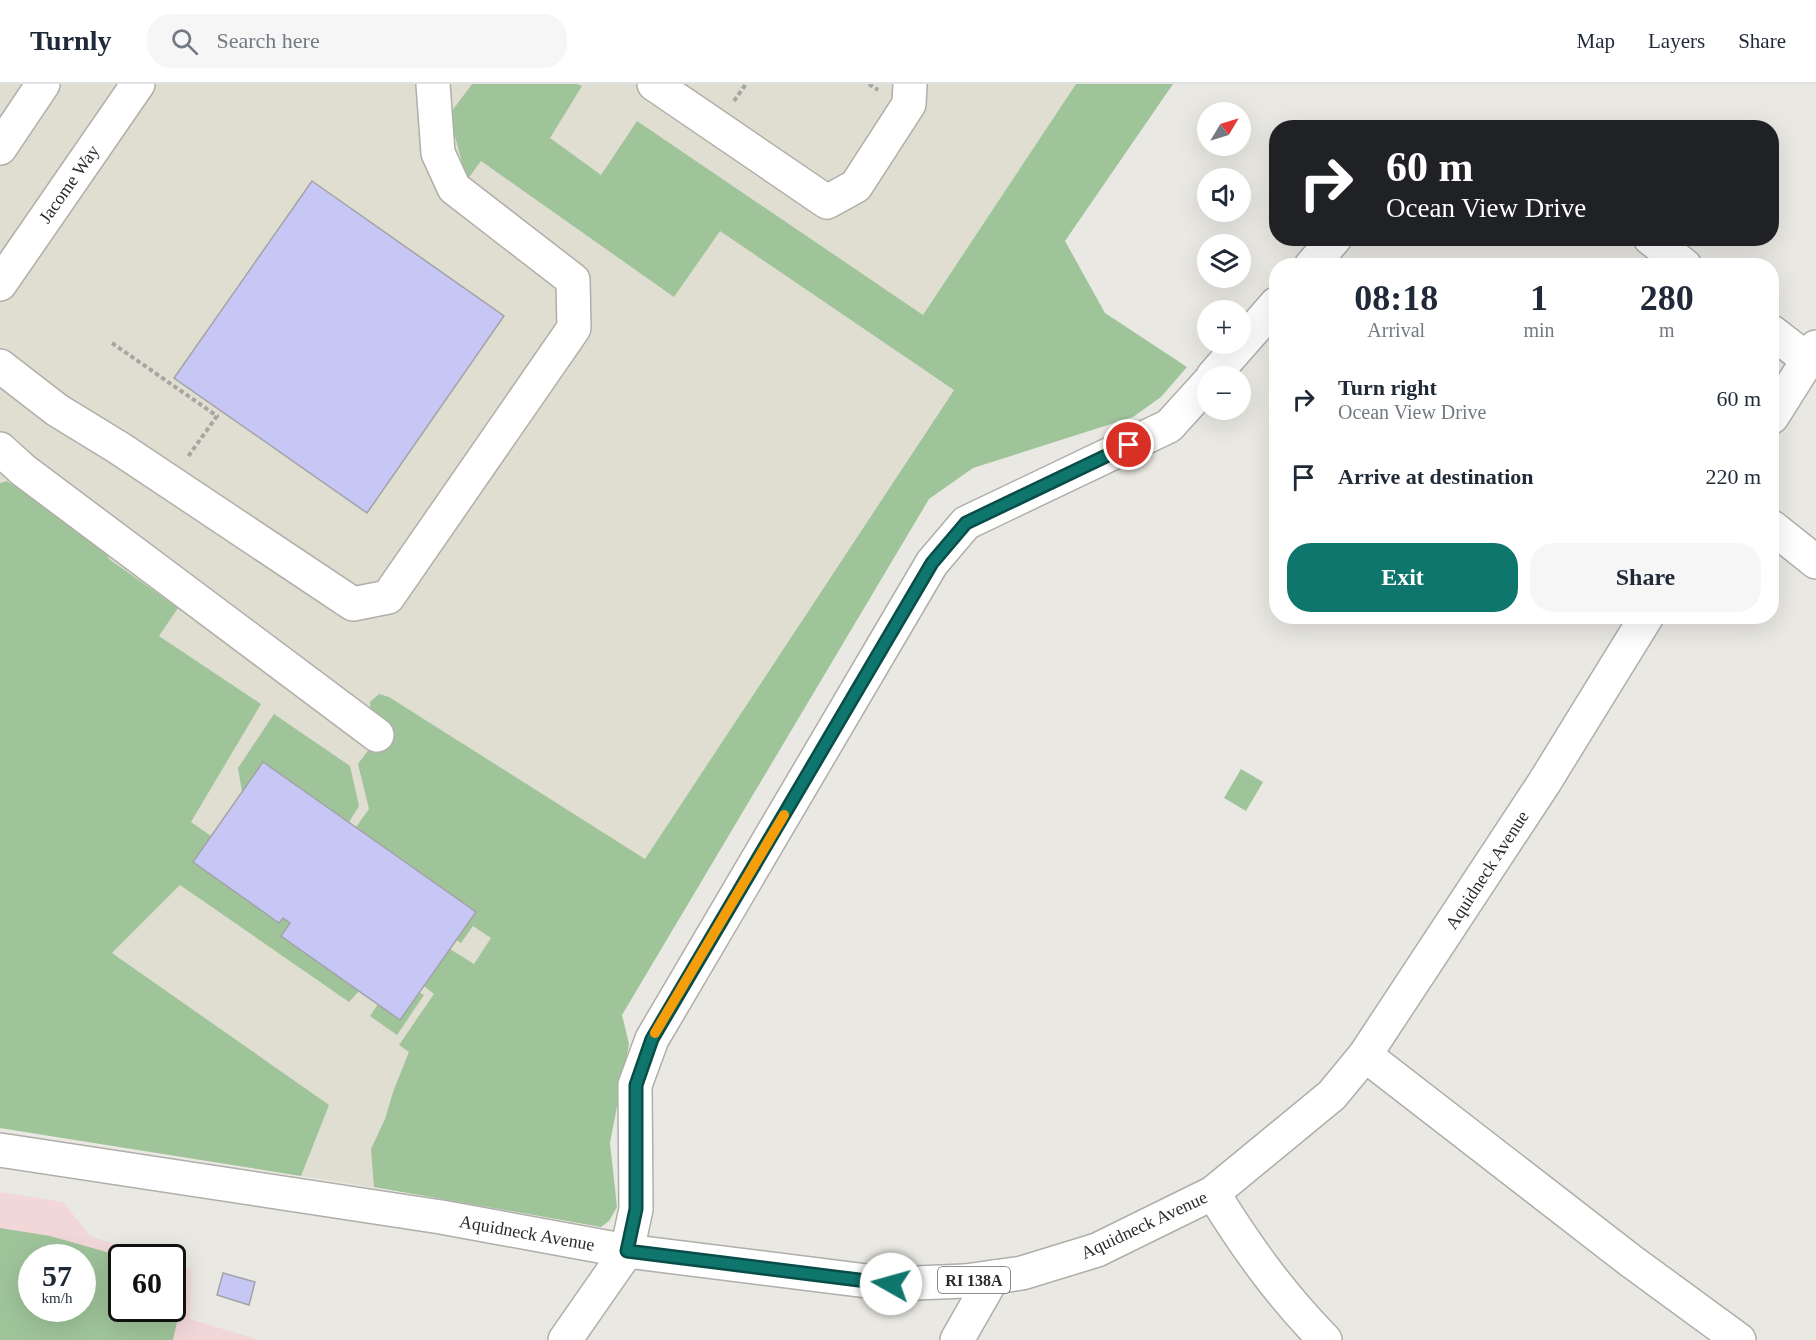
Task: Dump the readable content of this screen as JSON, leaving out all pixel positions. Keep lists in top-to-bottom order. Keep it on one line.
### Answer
{"streets":{"main road":["Jacome Way","Aquidneck Avenue","RI 138A"]},"north":"top right","page":{"header":"Turnly","search":"Search here","nav":["Map","Layers","Share"],"map_buttons":["+","−"],"turn":["60 m","Ocean View Drive"],"eta":["08:18","Arrival","1","min","280","m"],"list":[{"name":"Turn right","note":"Ocean View Drive","value":"60 m"},{"name":"Arrive at destination","value":"220 m"}],"buttons":["Exit","Share"],"speed":"57 km/h","limit":"60"}}
